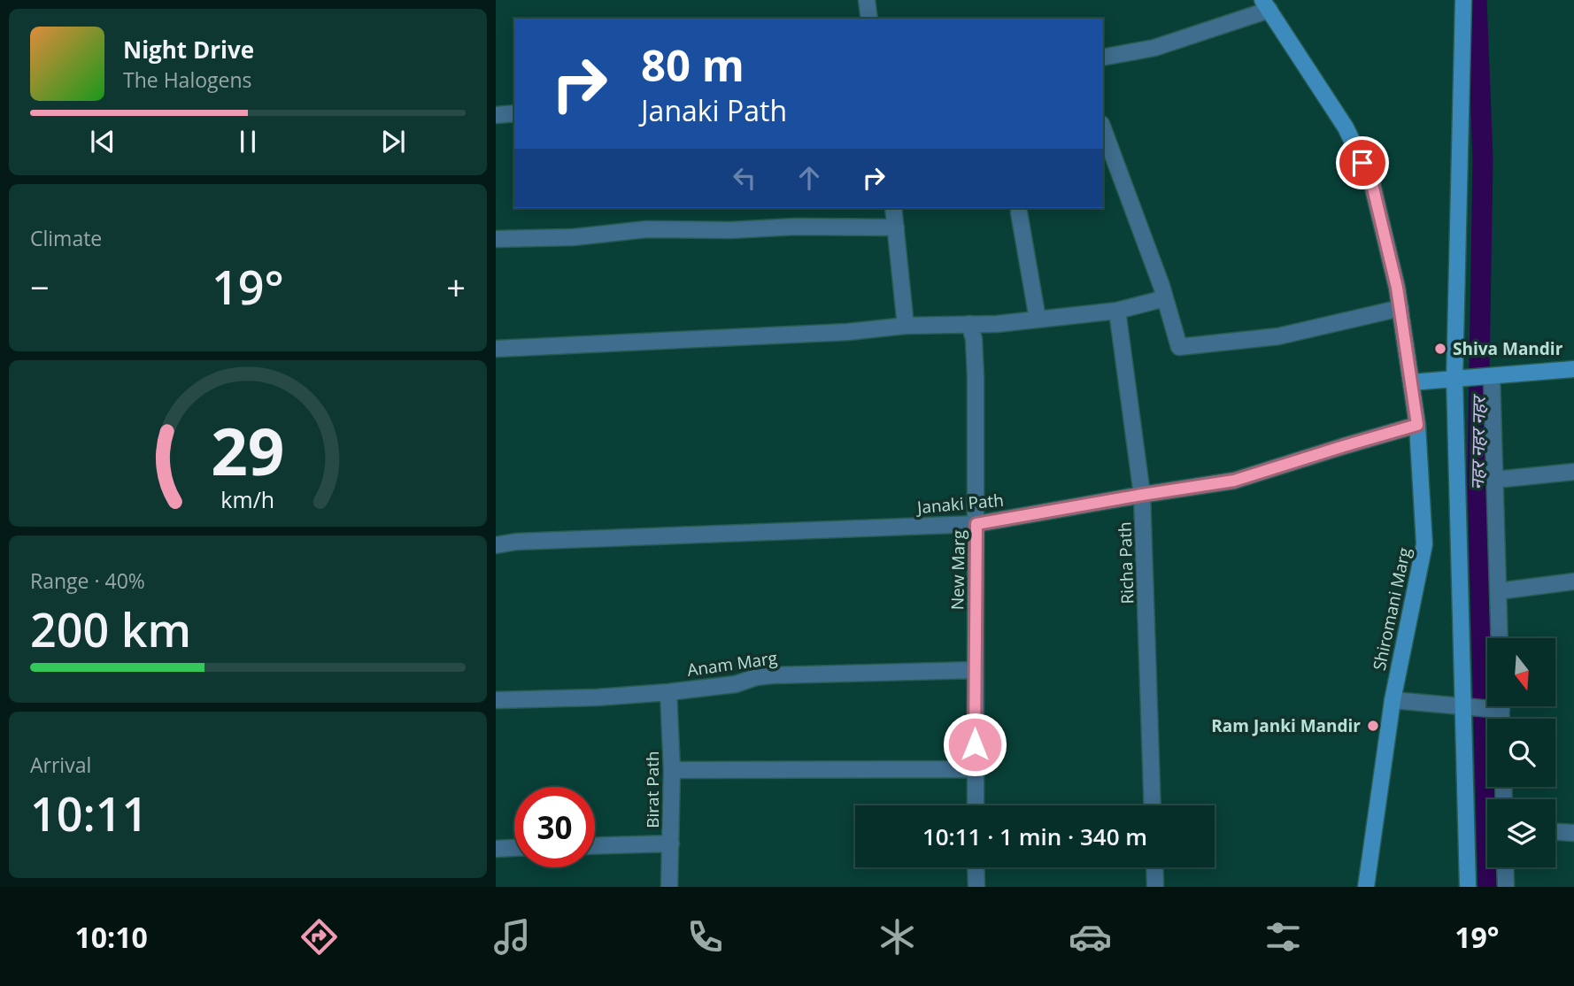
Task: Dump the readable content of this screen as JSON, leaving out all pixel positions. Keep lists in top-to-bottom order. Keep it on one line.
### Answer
{"streets":{"street":["Janaki Path","Richa Path","New Marg","Shiromani Marg","Anam Marg","Birat Path"]},"crossings":[["Janaki Path","Richa Path"],["Janaki Path","New Marg"],["Janaki Path","Shiromani Marg"],["New Marg","Anam Marg"],["Anam Marg","Birat Path"]],"water":["नहर नहर नहर"],"places":["Shiva Mandir","Ram Janki Mandir"],"north":"bottom","page":{"turn":["80 m","Janaki Path"],"song":["Night Drive","The Halogens"],"tile":["Climate",["Range · 40%","200 km"],["Arrival","10:11"]],"heat":["−","19°","+"],"limit":"30","trip":"10:11 · 1 min · 340 m","tabs":["10:10","19°"],"gauge":["29","km/h"]}}
